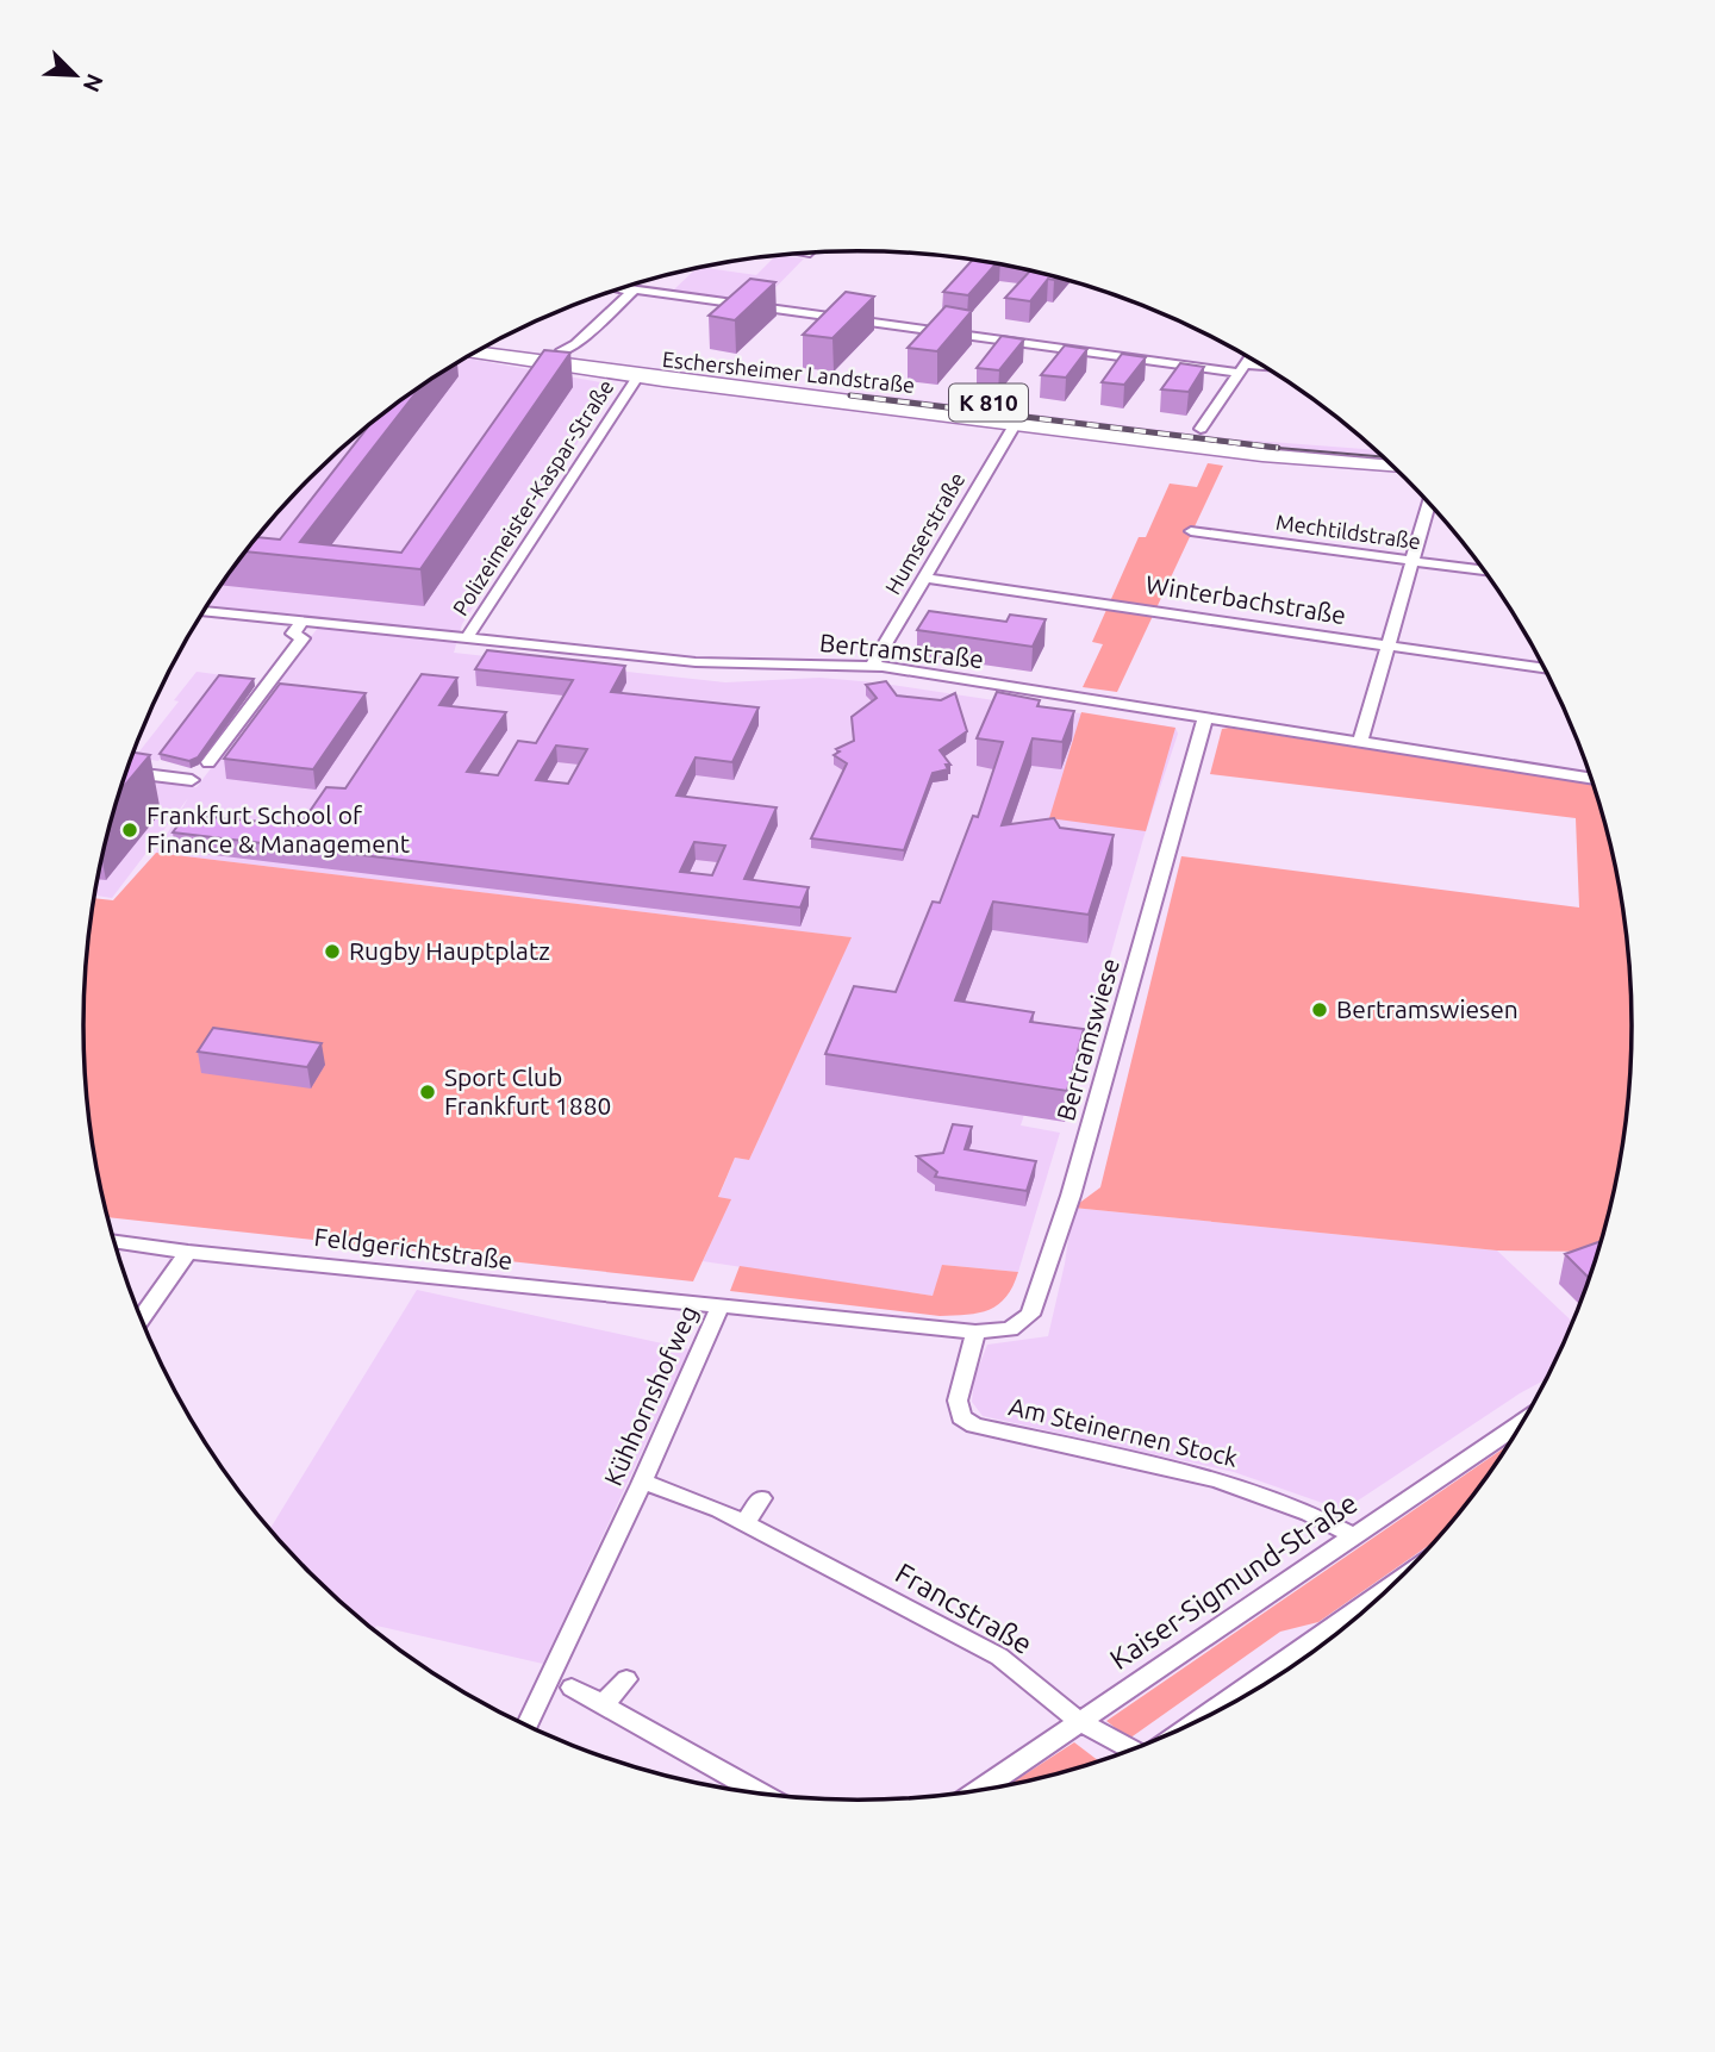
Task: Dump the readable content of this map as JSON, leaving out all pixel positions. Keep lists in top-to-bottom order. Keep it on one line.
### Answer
{"streets":{"main road":["Eschersheimer Landstraße","K 810"],"street":["Polizeimeister-Kaspar-Straße","Mechtildstraße","Humserstraße","Winterbachstraße","Bertramstraße","Bertramswiese","Feldgerichtstraße","Kühhornshofweg","Am Steinernen Stock","Kaiser-Sigmund-Straße","Francstraße"]},"crossings":[["Eschersheimer Landstraße","Polizeimeister-Kaspar-Straße"],["Eschersheimer Landstraße","Humserstraße"],["Polizeimeister-Kaspar-Straße","Bertramstraße"],["Humserstraße","Winterbachstraße"],["Humserstraße","Bertramstraße"],["Bertramstraße","Bertramswiese"],["Bertramswiese","Kühhornshofweg"],["Bertramswiese","Am Steinernen Stock"],["Feldgerichtstraße","Kühhornshofweg"],["Kühhornshofweg","Am Steinernen Stock"],["Kühhornshofweg","Francstraße"],["Am Steinernen Stock","Kaiser-Sigmund-Straße"],["Kaiser-Sigmund-Straße","Francstraße"]],"places":["Frankfurt School of Finance & Management","Rugby Hauptplatz","Bertramswiesen","Sport Club Frankfurt 1880"],"north":"bottom right"}
